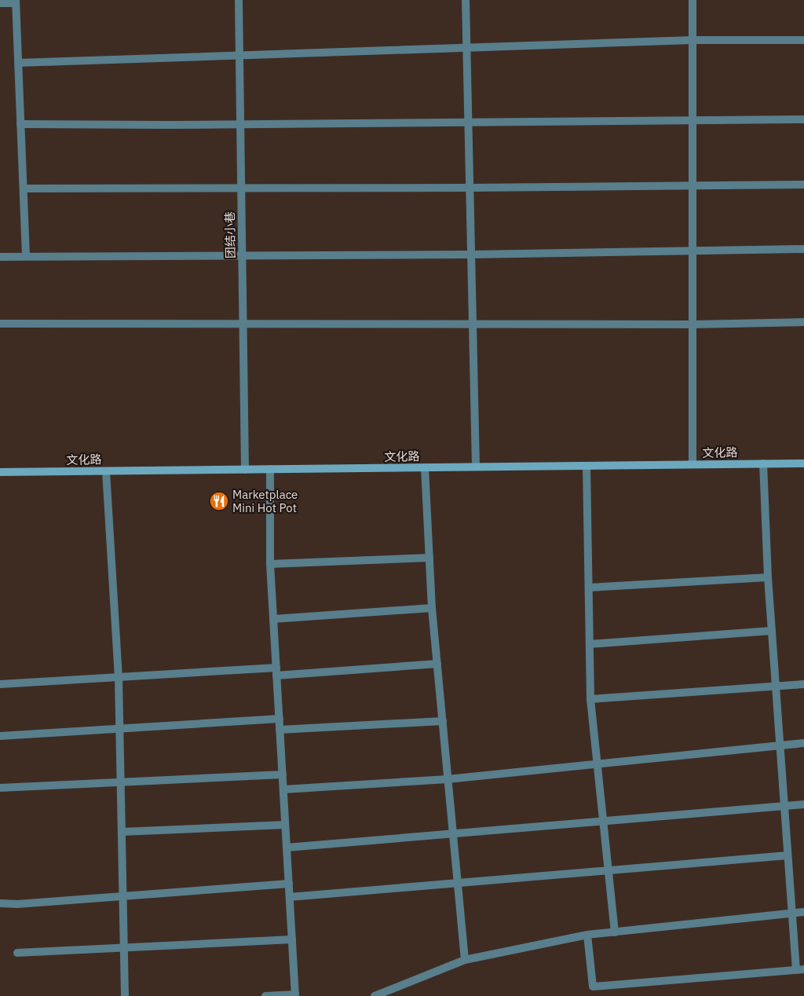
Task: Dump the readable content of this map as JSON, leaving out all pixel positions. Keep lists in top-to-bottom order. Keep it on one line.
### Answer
{"streets":{"main road":["文化路"],"street":["团结小巷"]},"crossings":[["团结小巷","文化路"]],"places":{"restaurant":["Marketplace Mini Hot Pot"]}}
